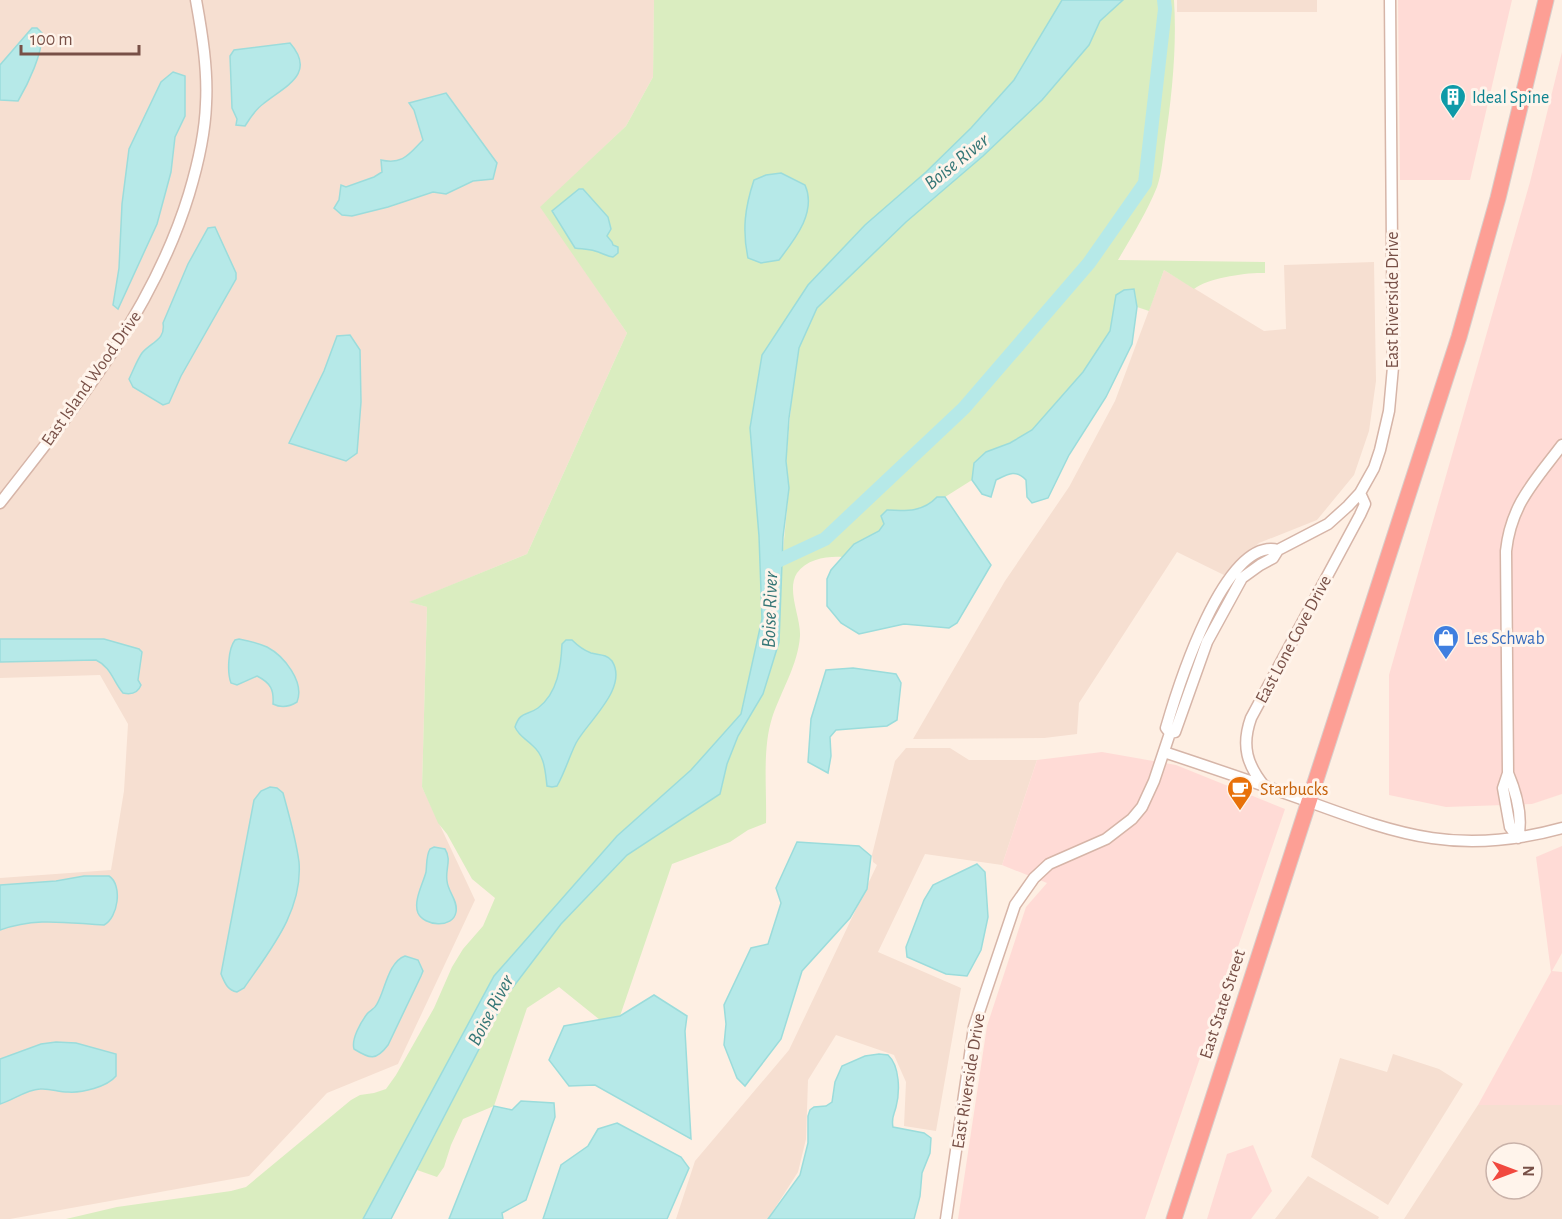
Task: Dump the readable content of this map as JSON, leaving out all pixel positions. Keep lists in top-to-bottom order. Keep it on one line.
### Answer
{"streets":{"highway":["East State Street"],"street":["East Riverside Drive","East Island Wood Drive","East Lone Cove Drive"]},"crossings":[["East Riverside Drive","East Lone Cove Drive"]],"water":["Boise River"],"places":{"building":["Ideal Spine"],"shop":["Les Schwab"],"cafe":["Starbucks"]},"scale_bar":"100 m","north":"right"}
